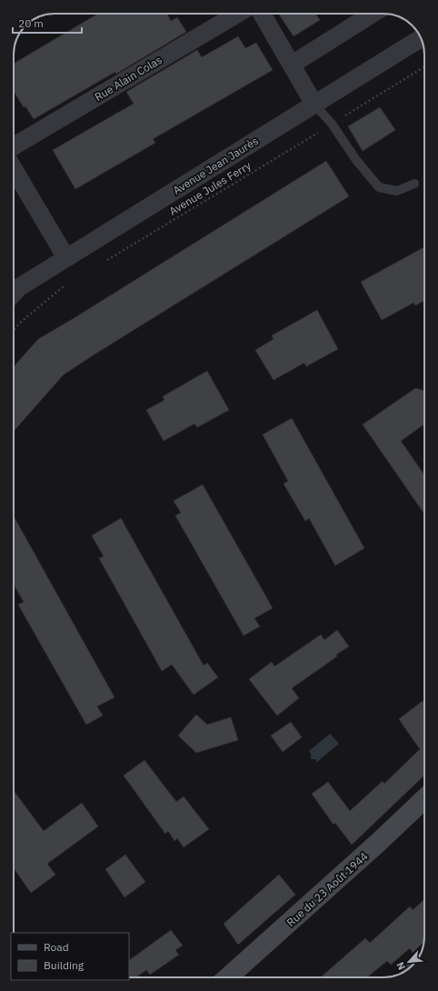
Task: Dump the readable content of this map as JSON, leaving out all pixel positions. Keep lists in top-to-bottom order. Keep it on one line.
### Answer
{"streets":{"main road":["Rue du 23 Août 1944"],"street":["Rue Alain Colas","Avenue Jean Jaurès"],"path":["Avenue Jules Ferry"]},"legend":["Road","Building"],"scale_bar":"20 m","north":"bottom left"}
